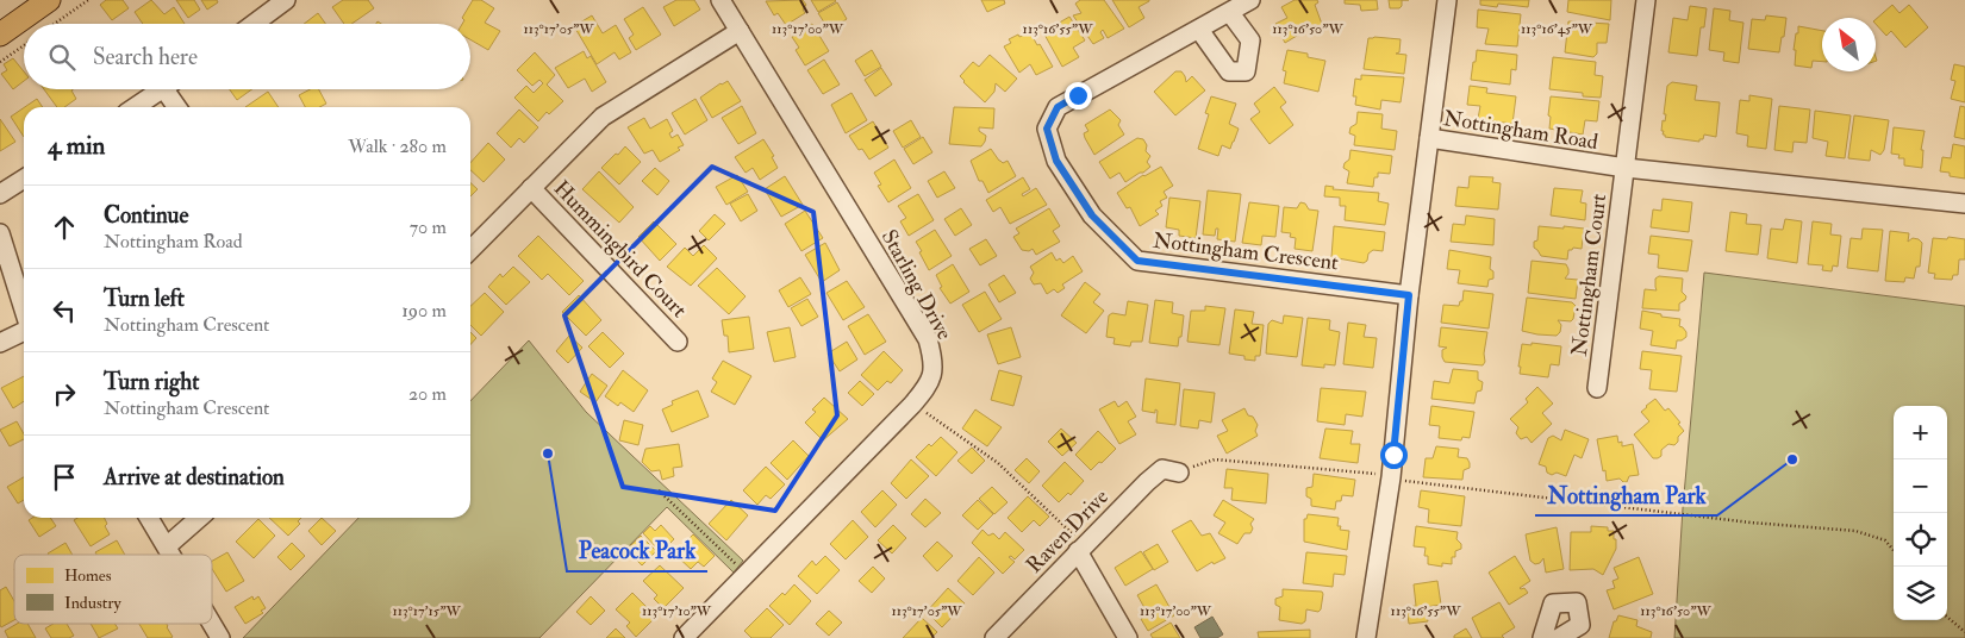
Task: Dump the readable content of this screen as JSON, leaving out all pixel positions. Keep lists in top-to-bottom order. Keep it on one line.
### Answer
{"streets":{"street":["Nottingham Road","Hummingbird Court","Nottingham Crescent","Nottingham Court","Starling Drive","Raven Drive"]},"crossings":[["Nottingham Road","Nottingham Crescent"],["Nottingham Road","Nottingham Court"]],"places":["Peacock Park","Nottingham Park"],"legend":["Homes","Industry"],"north":"top left","page":{"search":"Search here","heading":["4 min","Walk · 280 m"],"list":[["Continue","Nottingham Road","70 m"],["Turn left","Nottingham Crescent","190 m"],["Turn right","Nottingham Crescent","20 m"],"Arrive at destination"],"map_buttons":["+","−"]},"coordinates":["113°16'45\"W","113°17'05\"W","113°17'00\"W","113°16'55\"W","113°16'50\"W","113°17'15\"W","113°17'10\"W"]}
